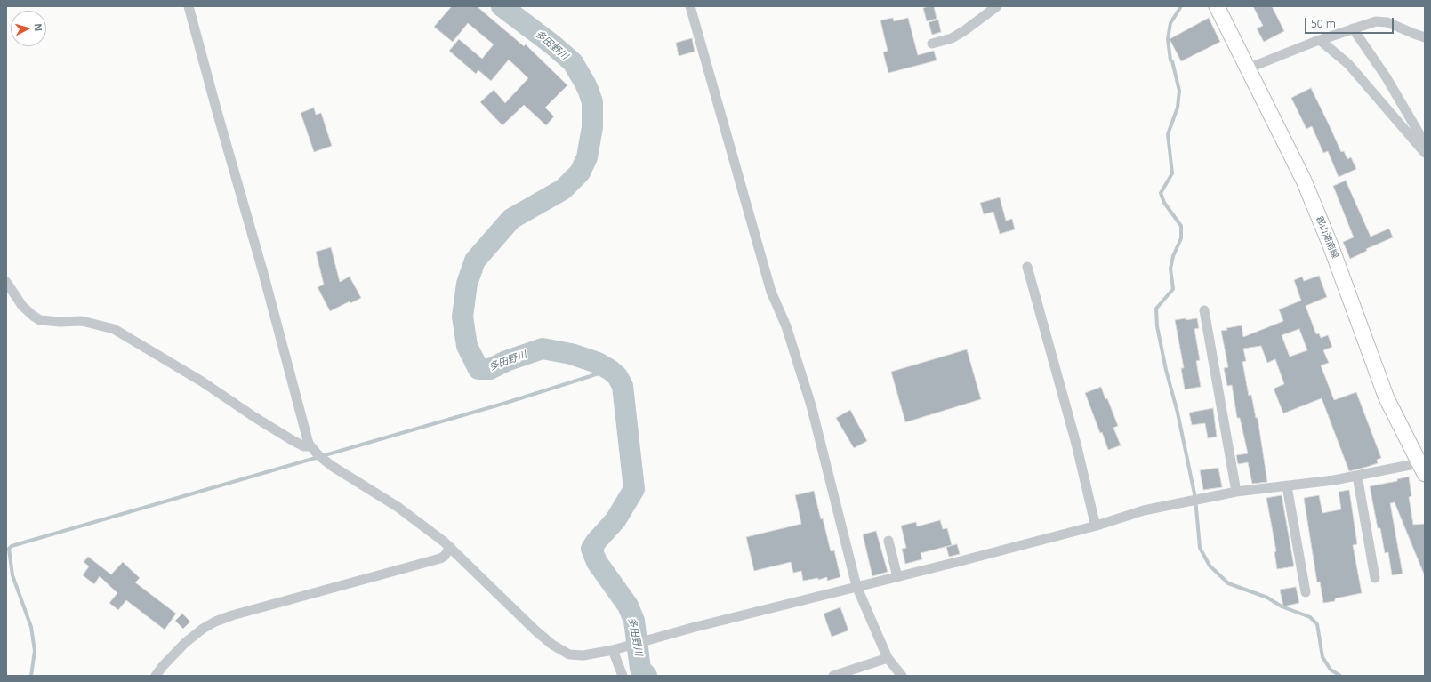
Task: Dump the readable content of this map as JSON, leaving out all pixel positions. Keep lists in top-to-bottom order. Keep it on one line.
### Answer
{"streets":{"main road":["郡山湖南線"]},"water":["多田野川"],"scale_bar":"50 m","north":"right"}
